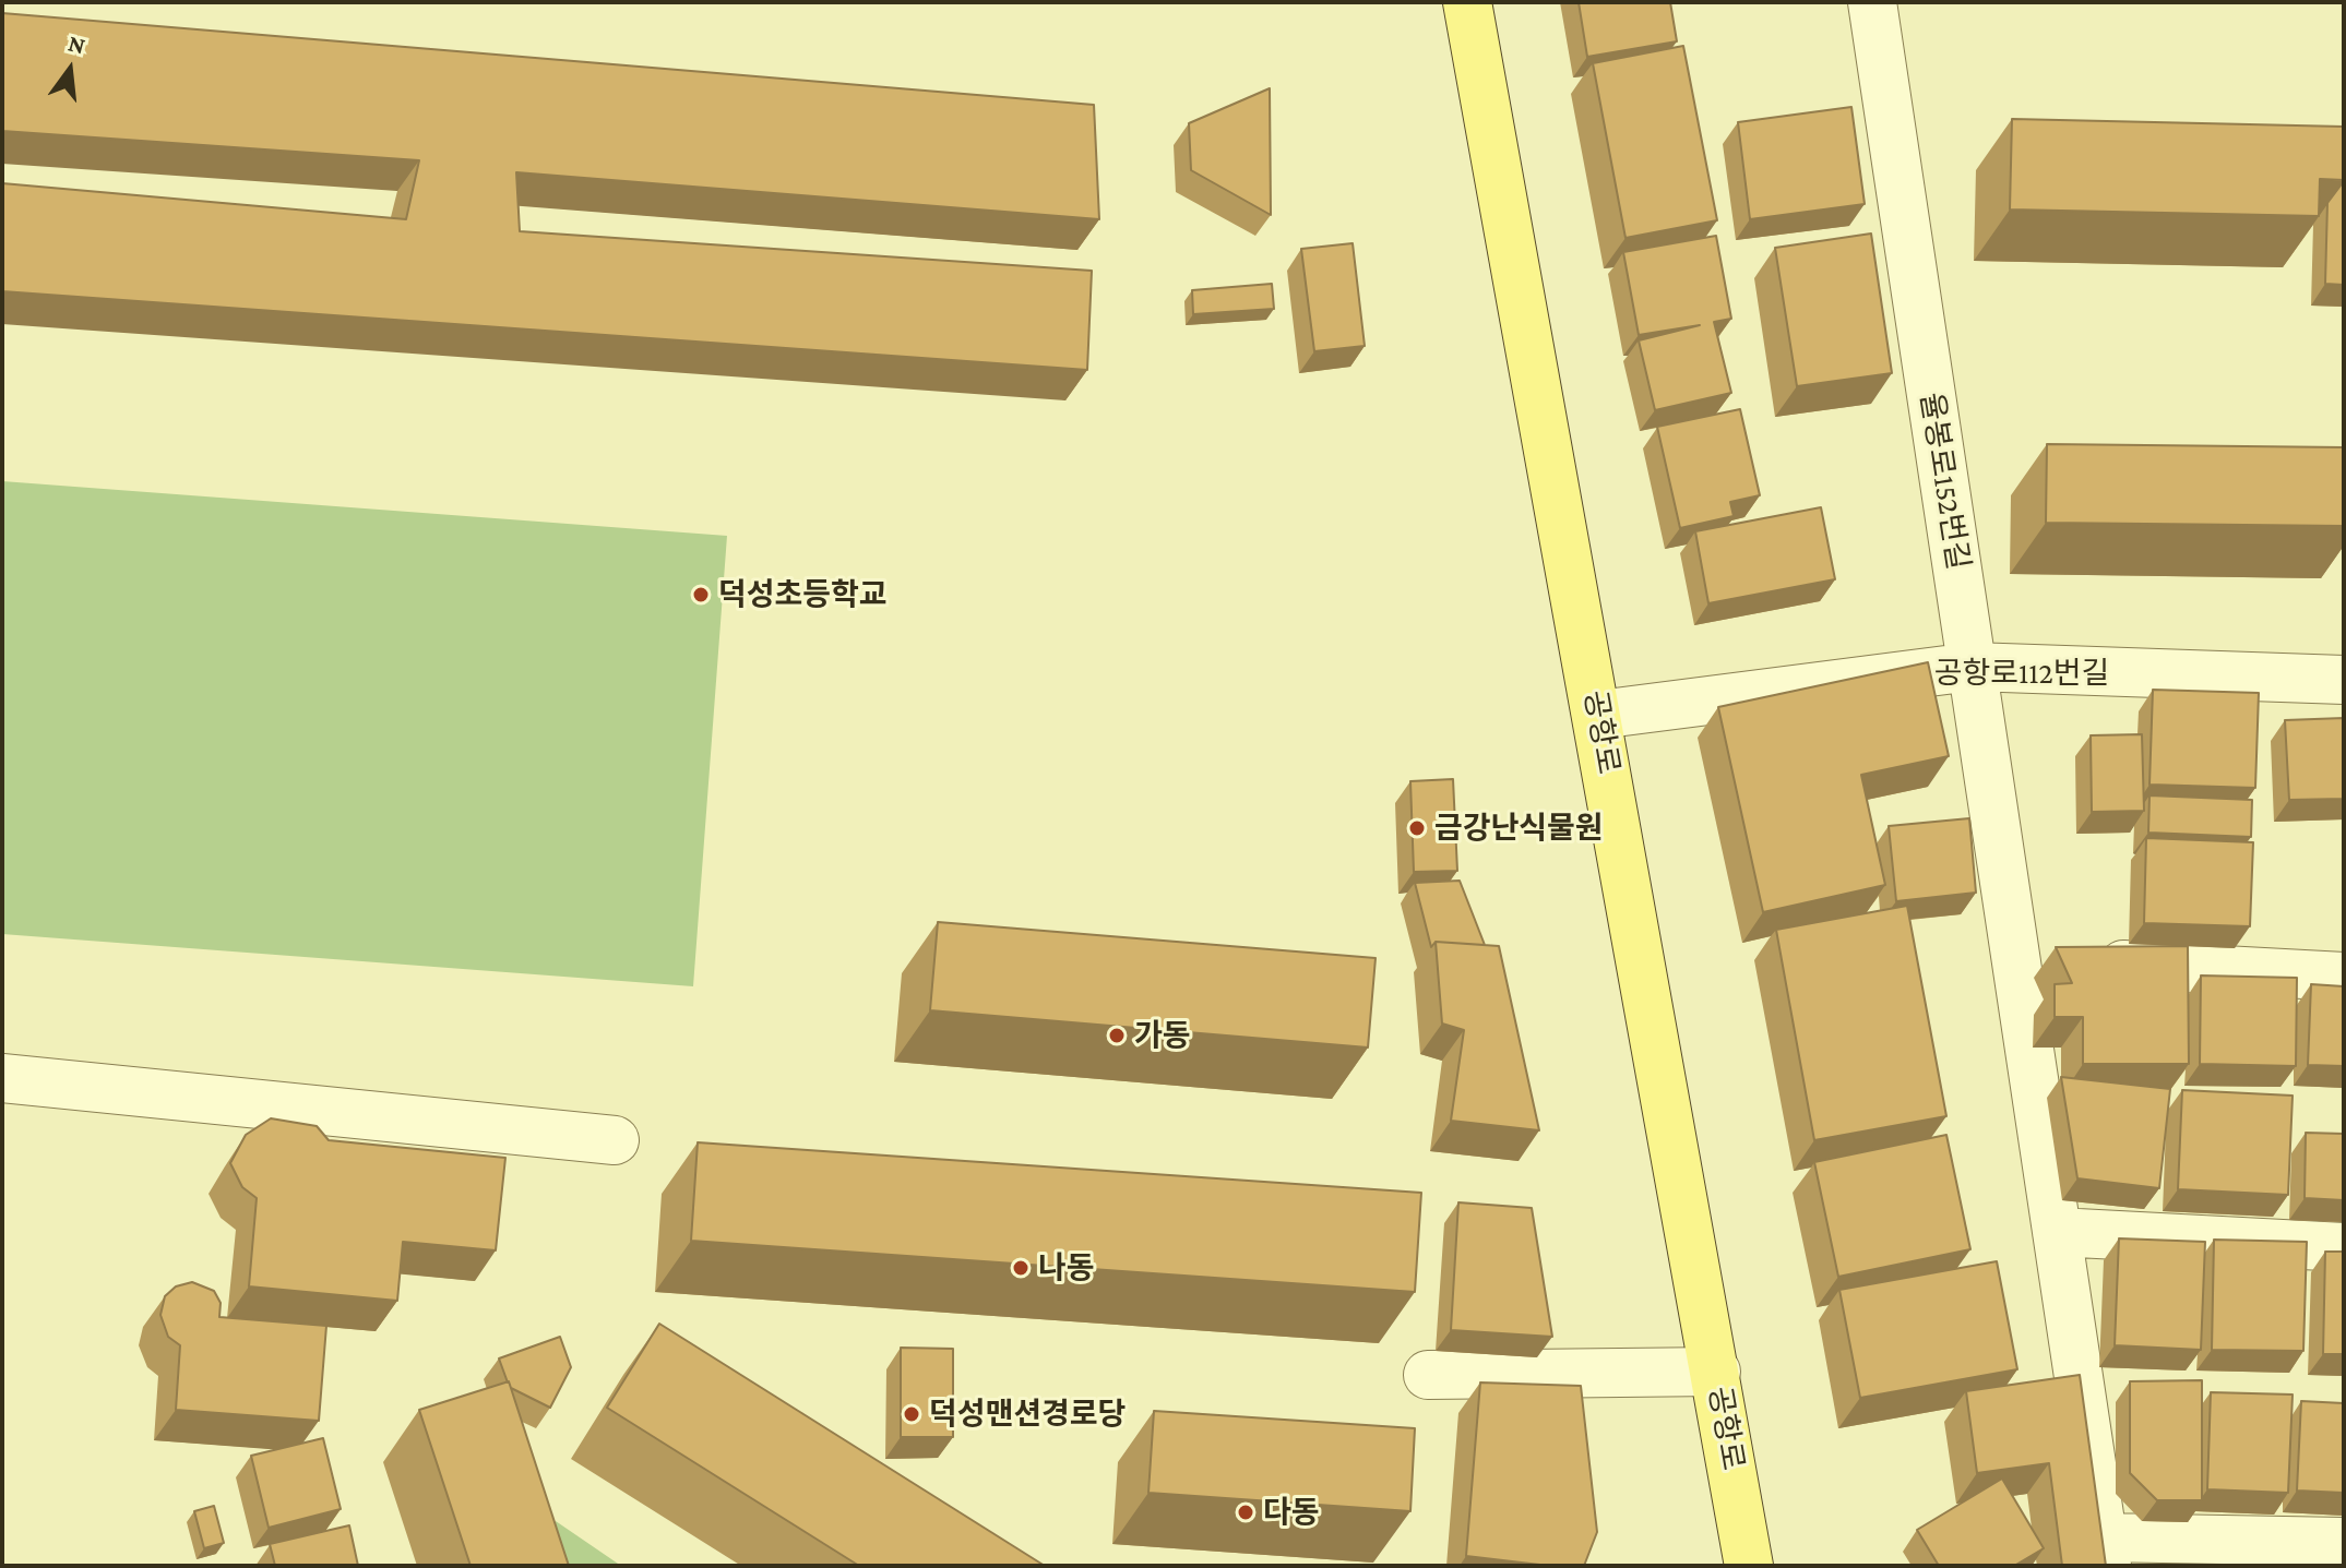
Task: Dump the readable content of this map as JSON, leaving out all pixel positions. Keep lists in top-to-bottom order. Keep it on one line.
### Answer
{"streets":{"main road":["공항로"],"street":["율봉로152번길","공항로112번길"]},"crossings":[["율봉로152번길","공항로112번길"],["공항로112번길","공항로"]],"places":["덕성초등학교","금강난식물원","가동","나동","덕성맨션경로당","다동"],"north":"top"}
